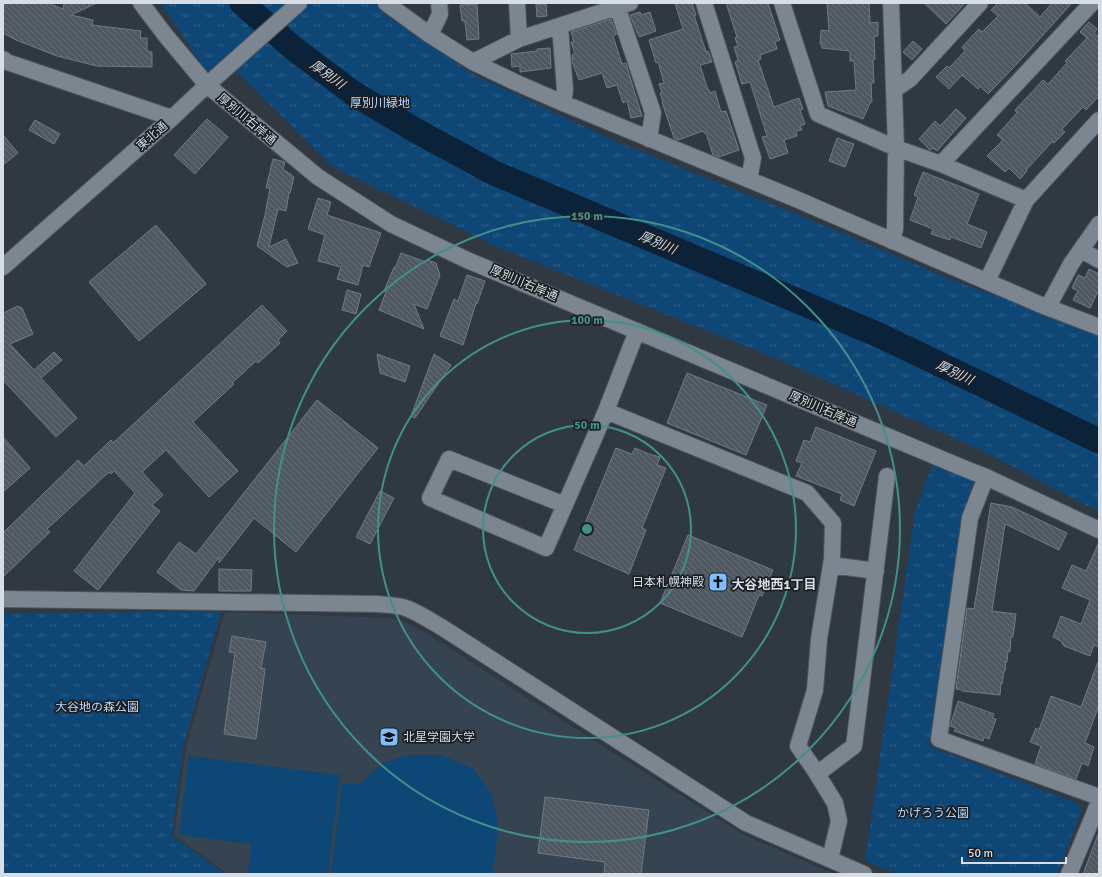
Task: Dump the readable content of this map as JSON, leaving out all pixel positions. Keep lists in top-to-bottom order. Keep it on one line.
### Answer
{"streets":{"street":["厚別川右岸通","東北通"]},"crossings":[["厚別川右岸通","東北通"]],"districts":["大谷地西1丁目"],"water":["厚別川"],"parks":["厚別川緑地","大谷地の森公園","かげろう公園"],"places":{"church":["日本札幌神殿"],"school or university":["北星学園大学"]},"scale_bar":"50 m","rings":["150 m","100 m","50 m"]}
